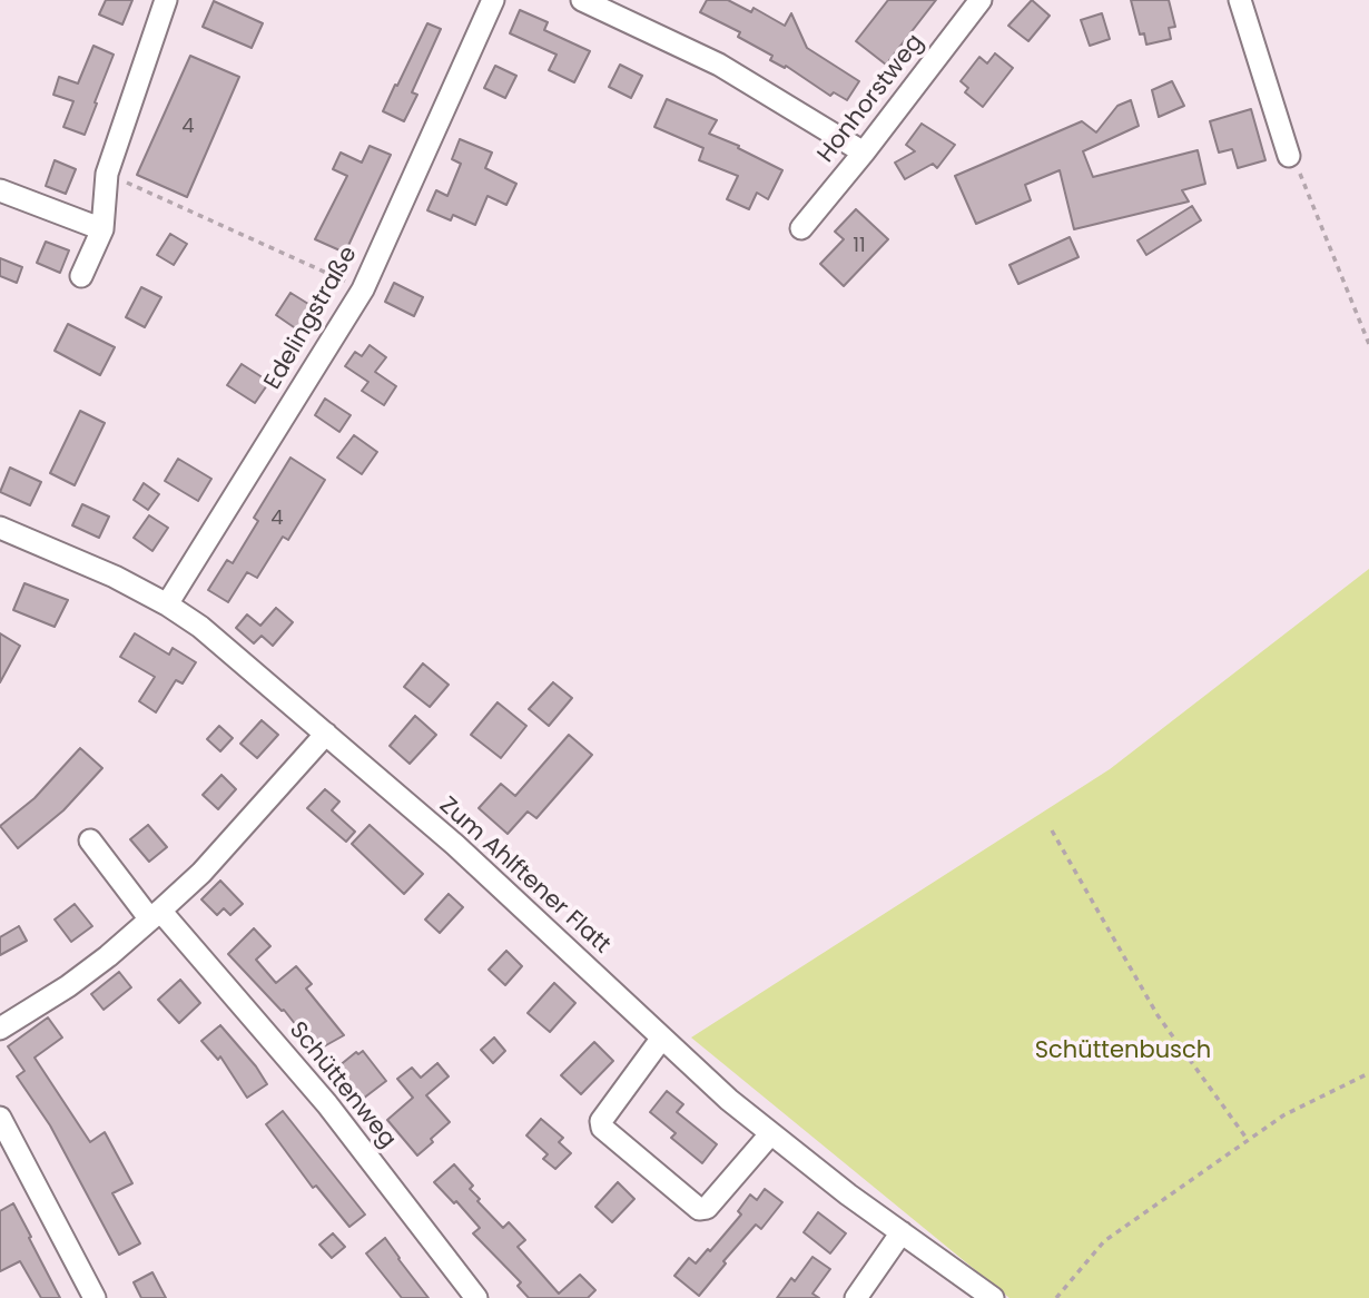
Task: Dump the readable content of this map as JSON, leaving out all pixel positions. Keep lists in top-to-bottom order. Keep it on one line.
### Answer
{"streets":{"street":["Honhorstweg","Edelingstraße","Zum Ahlftener Flatt","Schüttenweg"]},"crossings":[["Edelingstraße","Zum Ahlftener Flatt"]],"parks":["Schüttenbusch"],"house_numbers":["4","11","4"]}
